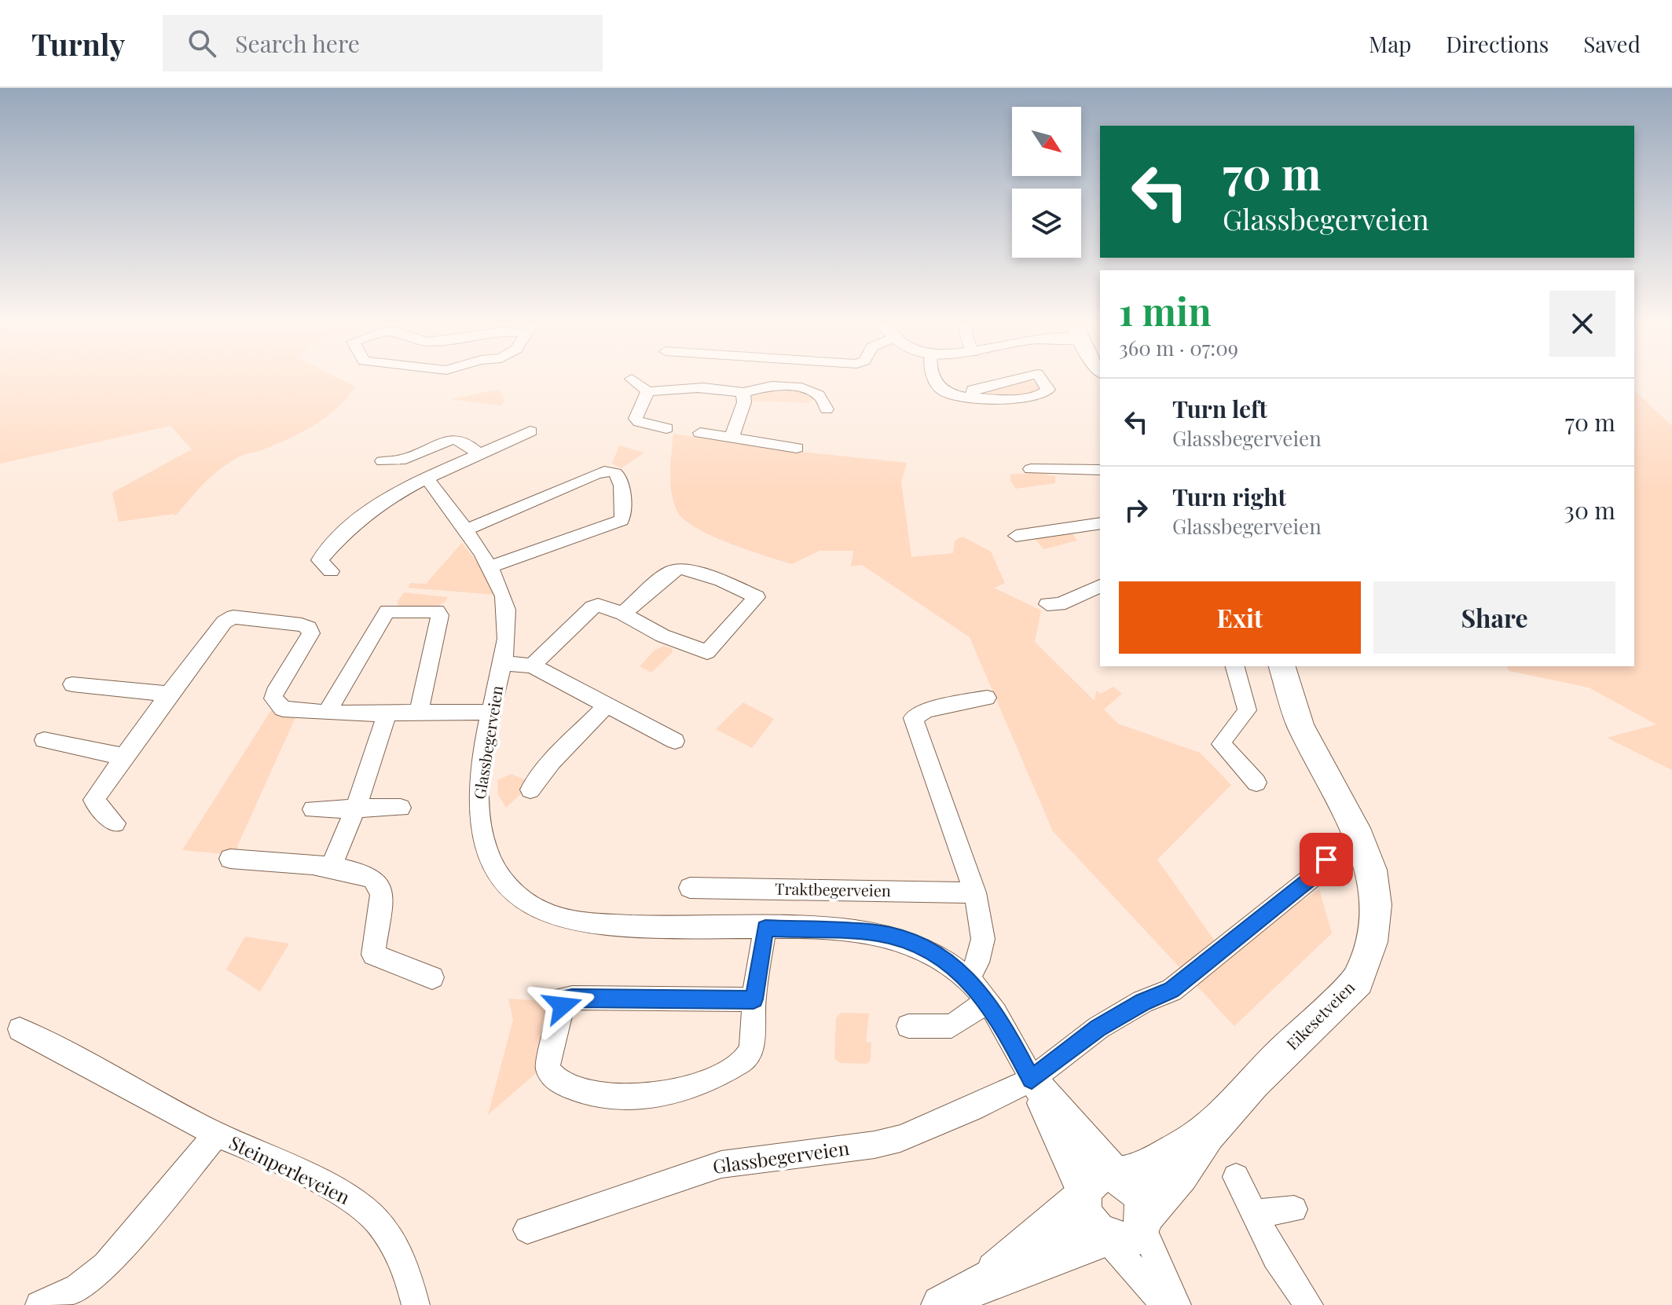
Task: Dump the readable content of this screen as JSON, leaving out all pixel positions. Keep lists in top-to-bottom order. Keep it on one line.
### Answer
{"streets":{"main road":["Eikesetveien"],"street":["Glassbegerveien","Traktbegerveien","Steinperleveien"]},"crossings":[["Glassbegerveien","Eikesetveien"]],"north":"bottom right","page":{"header":"Turnly","search":"Search here","nav":["Map","Directions","Saved"],"turn":["70 m","Glassbegerveien"],"heading":["1 min","360 m · 07:09"],"list":[{"name":"Turn left","note":"Glassbegerveien","value":"70 m"},{"name":"Turn right","note":"Glassbegerveien","value":"30 m"}],"buttons":["Exit","Share"]}}
